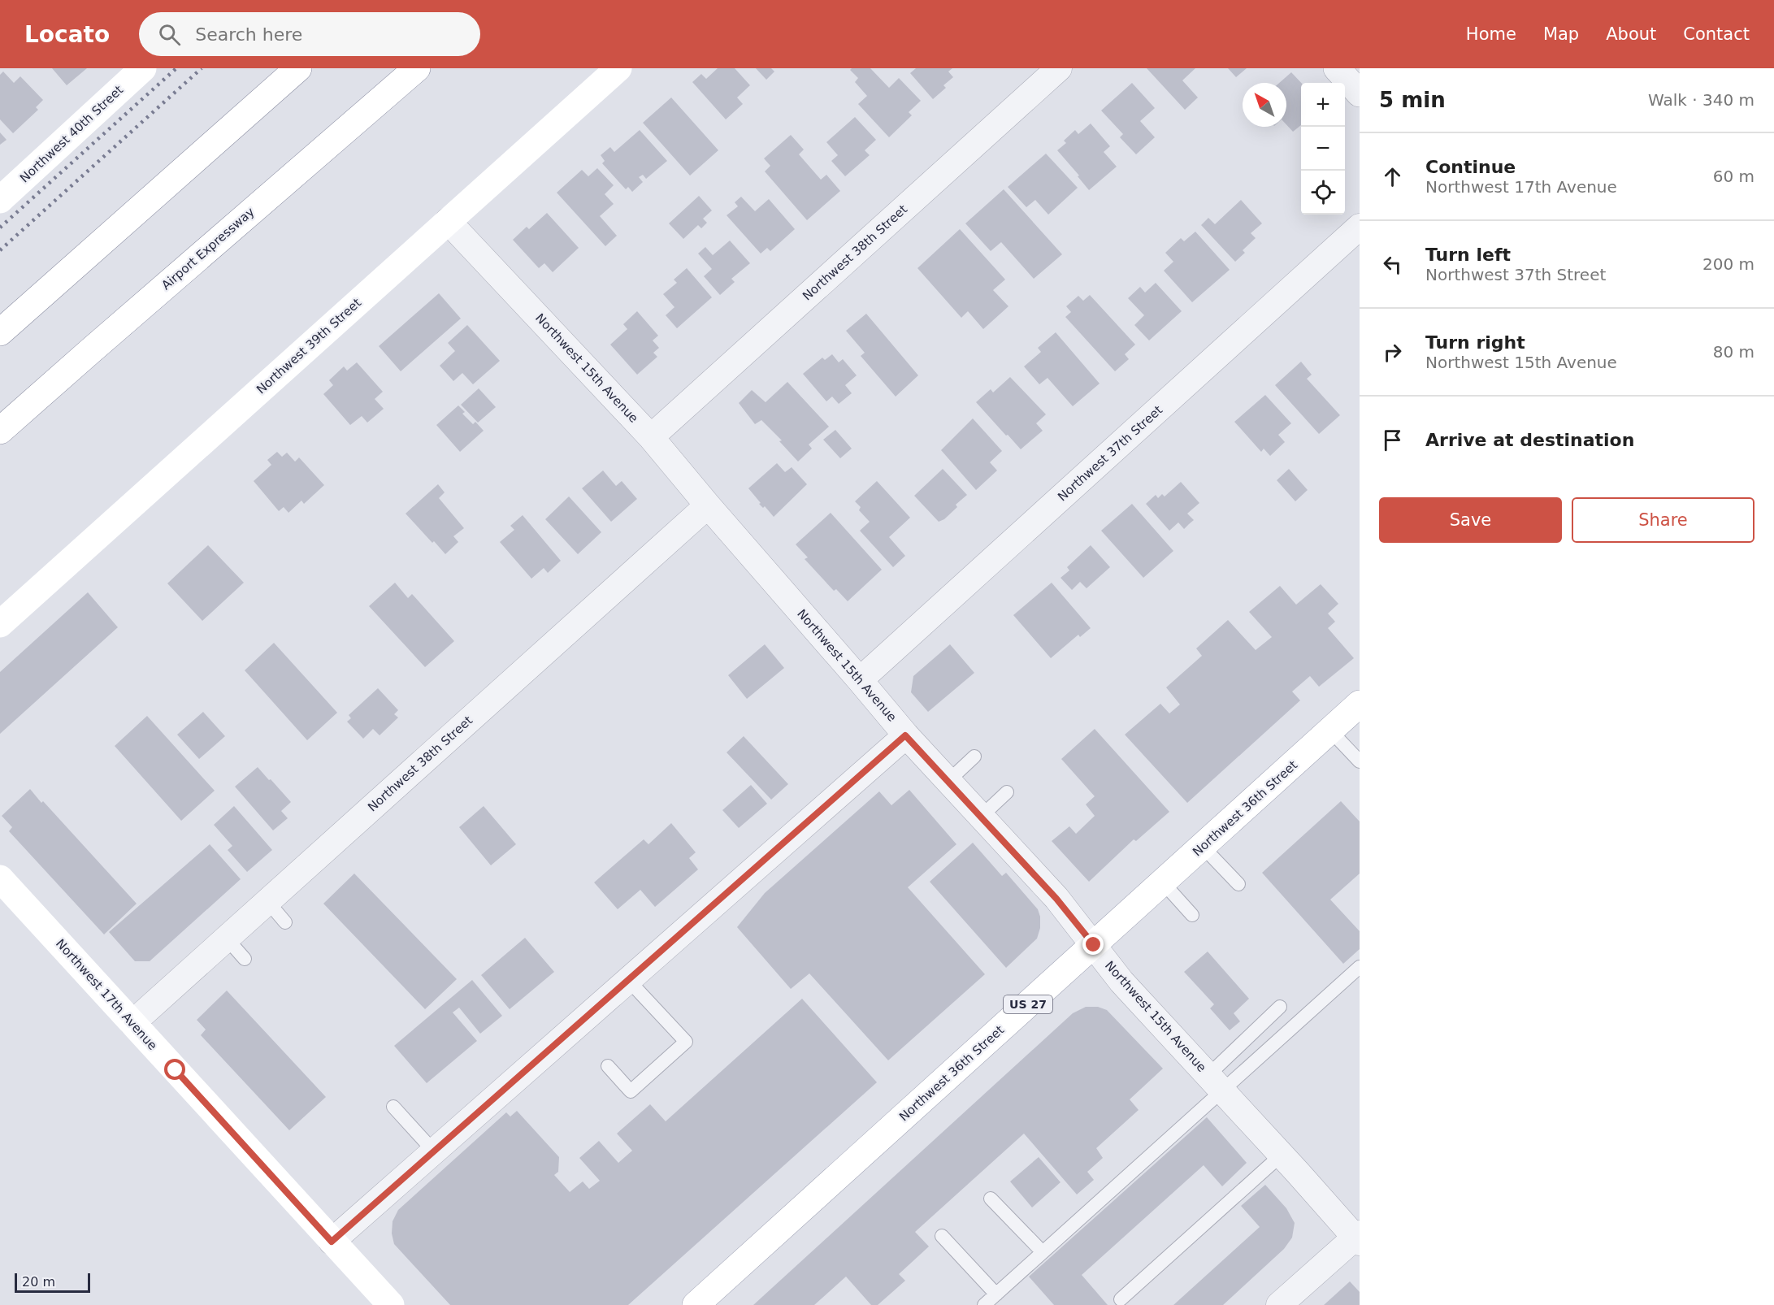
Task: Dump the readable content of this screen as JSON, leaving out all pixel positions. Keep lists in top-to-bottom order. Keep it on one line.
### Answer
{"streets":{"main road":["Northwest 40th Street","Airport Expressway","Northwest 39th Street","Northwest 36th Street","Northwest 17th Avenue","US 27"],"street":["Northwest 38th Street","Northwest 15th Avenue","Northwest 37th Street"]},"crossings":[["Northwest 38th Street","Northwest 15th Avenue"],["Northwest 38th Street","Northwest 17th Avenue"],["Northwest 39th Street","Northwest 15th Avenue"],["Northwest 15th Avenue","Northwest 37th Street"],["Northwest 15th Avenue","Northwest 36th Street"]],"scale_bar":"20 m","north":"top left","page":{"header":"Locato","search":"Search here","nav":["Home","Map","About","Contact"],"heading":["5 min","Walk · 340 m"],"map_buttons":["+","−"],"list":[["Continue","Northwest 17th Avenue","60 m"],["Turn left","Northwest 37th Street","200 m"],["Turn right","Northwest 15th Avenue","80 m"],"Arrive at destination"],"buttons":["Save","Share"],"scale":"20 m"}}
